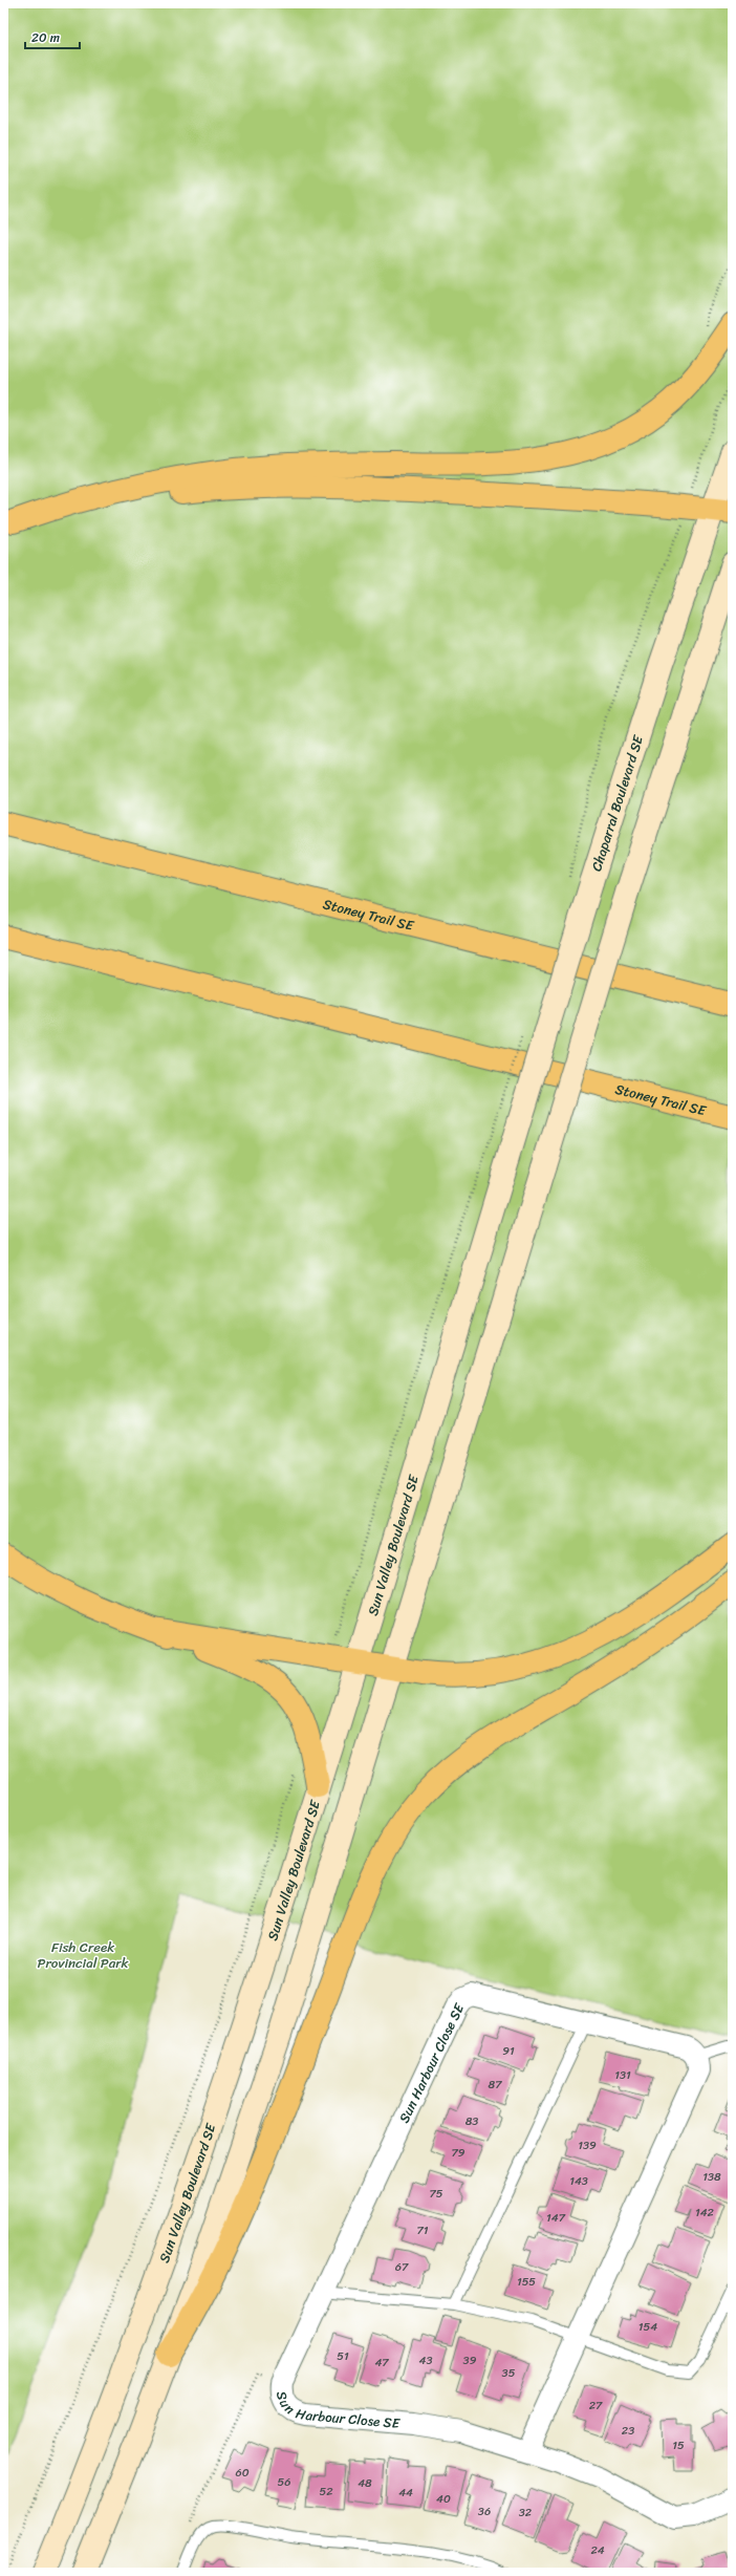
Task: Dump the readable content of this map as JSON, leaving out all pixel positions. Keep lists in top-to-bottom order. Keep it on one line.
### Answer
{"streets":{"highway":["Stoney Trail SE"],"main road":["Chaparral Boulevard SE","Sun Valley Boulevard SE"],"street":["Sun Harbour Close SE"]},"crossings":[["Chaparral Boulevard SE","Sun Valley Boulevard SE"]],"parks":["Fish Creek Provincial Park"],"house_numbers":["91","131","87","83","139","79","138","143","75","142","147","71","67","155","154","51","43","39","47","35","27","23","15","60","56","48","52","44","40","36","32","24"],"scale_bar":"20 m"}
